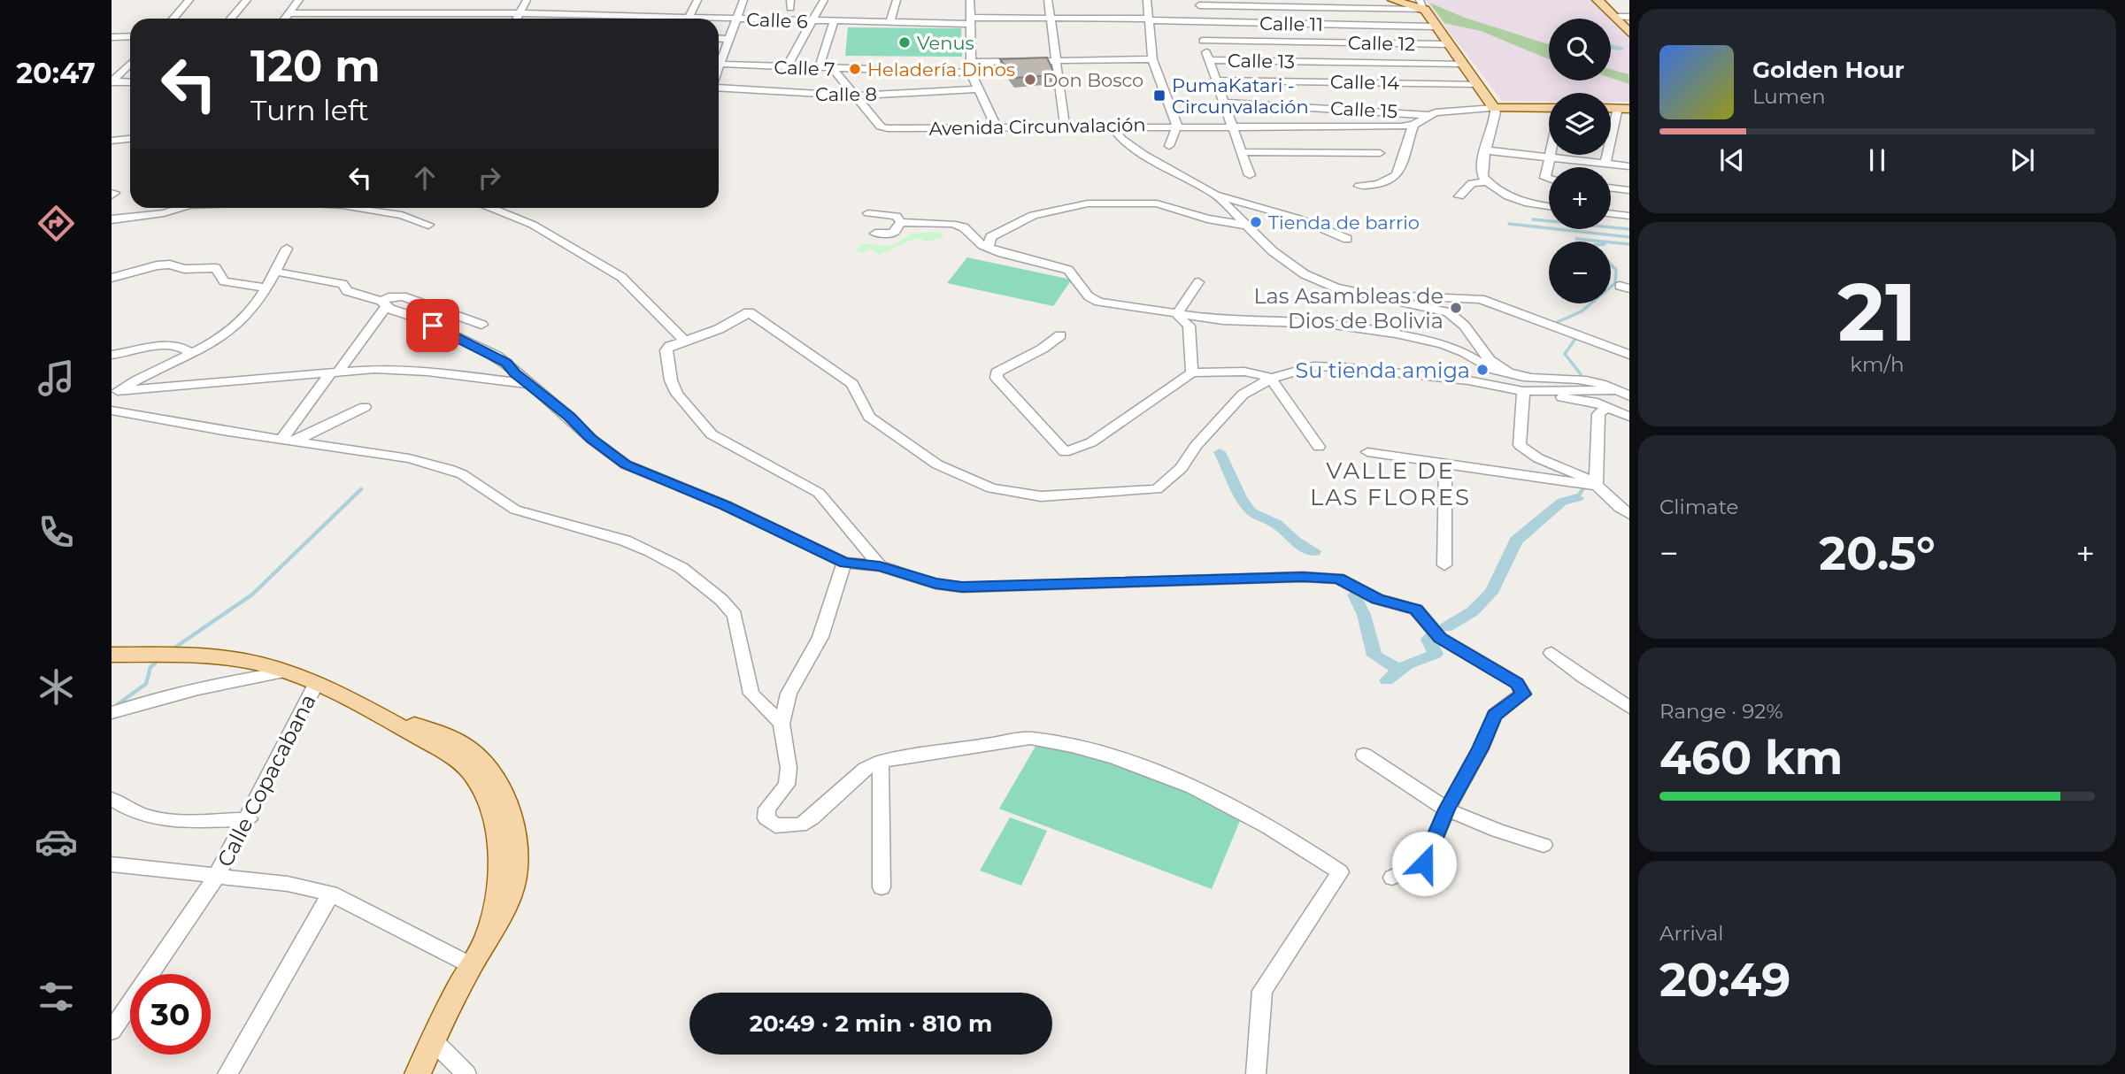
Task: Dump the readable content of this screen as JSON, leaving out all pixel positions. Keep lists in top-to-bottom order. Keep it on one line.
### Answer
{"streets":{"street":["Calle 6","Calle 11","Calle 12","Calle 13","Calle 7","Calle 14","Calle 8","Calle 15","Avenida Circunvalación","Calle Copacabana"]},"crossings":[["Calle 6","Calle 11"],["Calle 8","Avenida Circunvalación"]],"districts":["VALLE DE LAS FLORES"],"places":{"other":["Venus","Heladería Dinos","Don Bosco","Tienda de barrio","Las Asambleas de Dios de Bolivia","Su tienda amiga"],"transit":["PumaKatari - Circunvalación"]},"page":{"tabs":"20:47","map_buttons":["+","−"],"turn":["120 m","Turn left"],"song":["Golden Hour","Lumen"],"tile":[["21","km/h"],"Climate",["Range · 92%","460 km"],["Arrival","20:49"]],"heat":["−","20.5°","+"],"limit":"30","trip":"20:49 · 2 min · 810 m"}}
